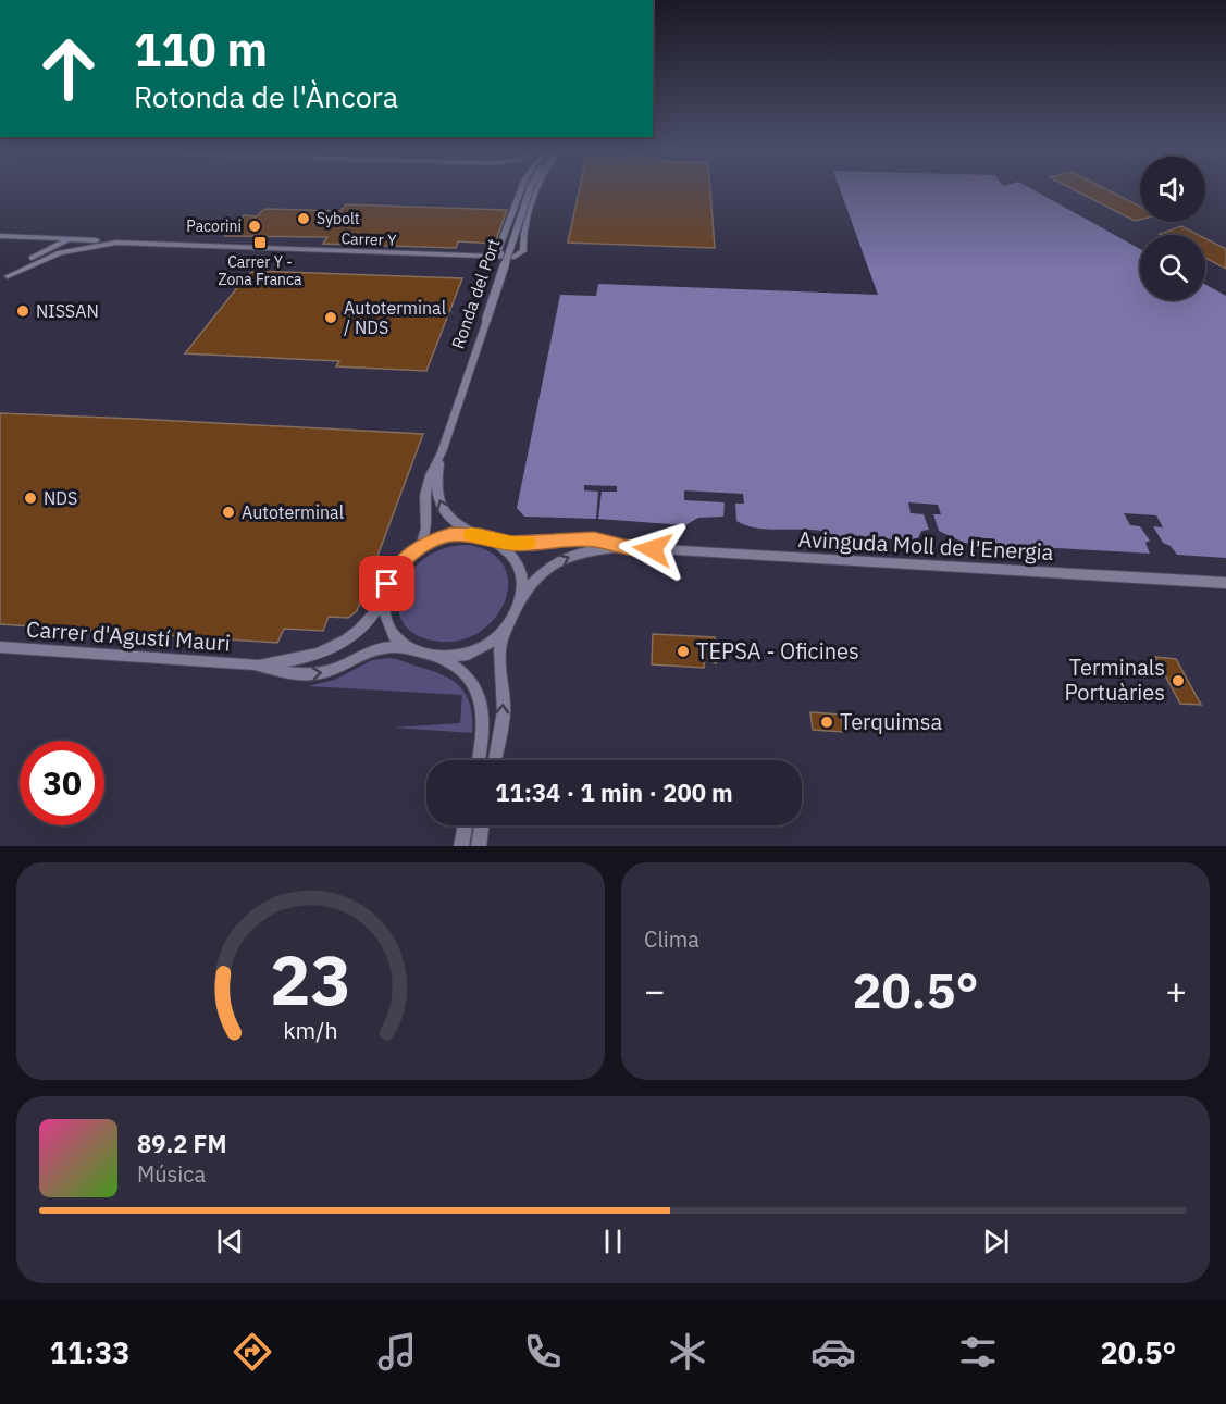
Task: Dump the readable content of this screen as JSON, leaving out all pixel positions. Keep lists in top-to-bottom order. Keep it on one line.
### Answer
{"streets":{"street":["Carrer Y","Ronda del Port","Avinguda Moll de l'Energia","Carrer d'Agustí Mauri"]},"places":{"other":["Sybolt","Pacorini","NISSAN","Autoterminal / NDS","NDS","Autoterminal","TEPSA - Oficines","Terminals Portuàries","Terquimsa"],"transit":["Carrer Y - Zona Franca"]},"page":{"turn":["110 m","Rotonda de l'Àncora"],"limit":"30","trip":"11:34 · 1 min · 200 m","tile":"Clima","heat":["−","20.5°","+"],"song":["89.2 FM","Música"],"tabs":["11:33","20.5°"],"gauge":["23","km/h"]}}
